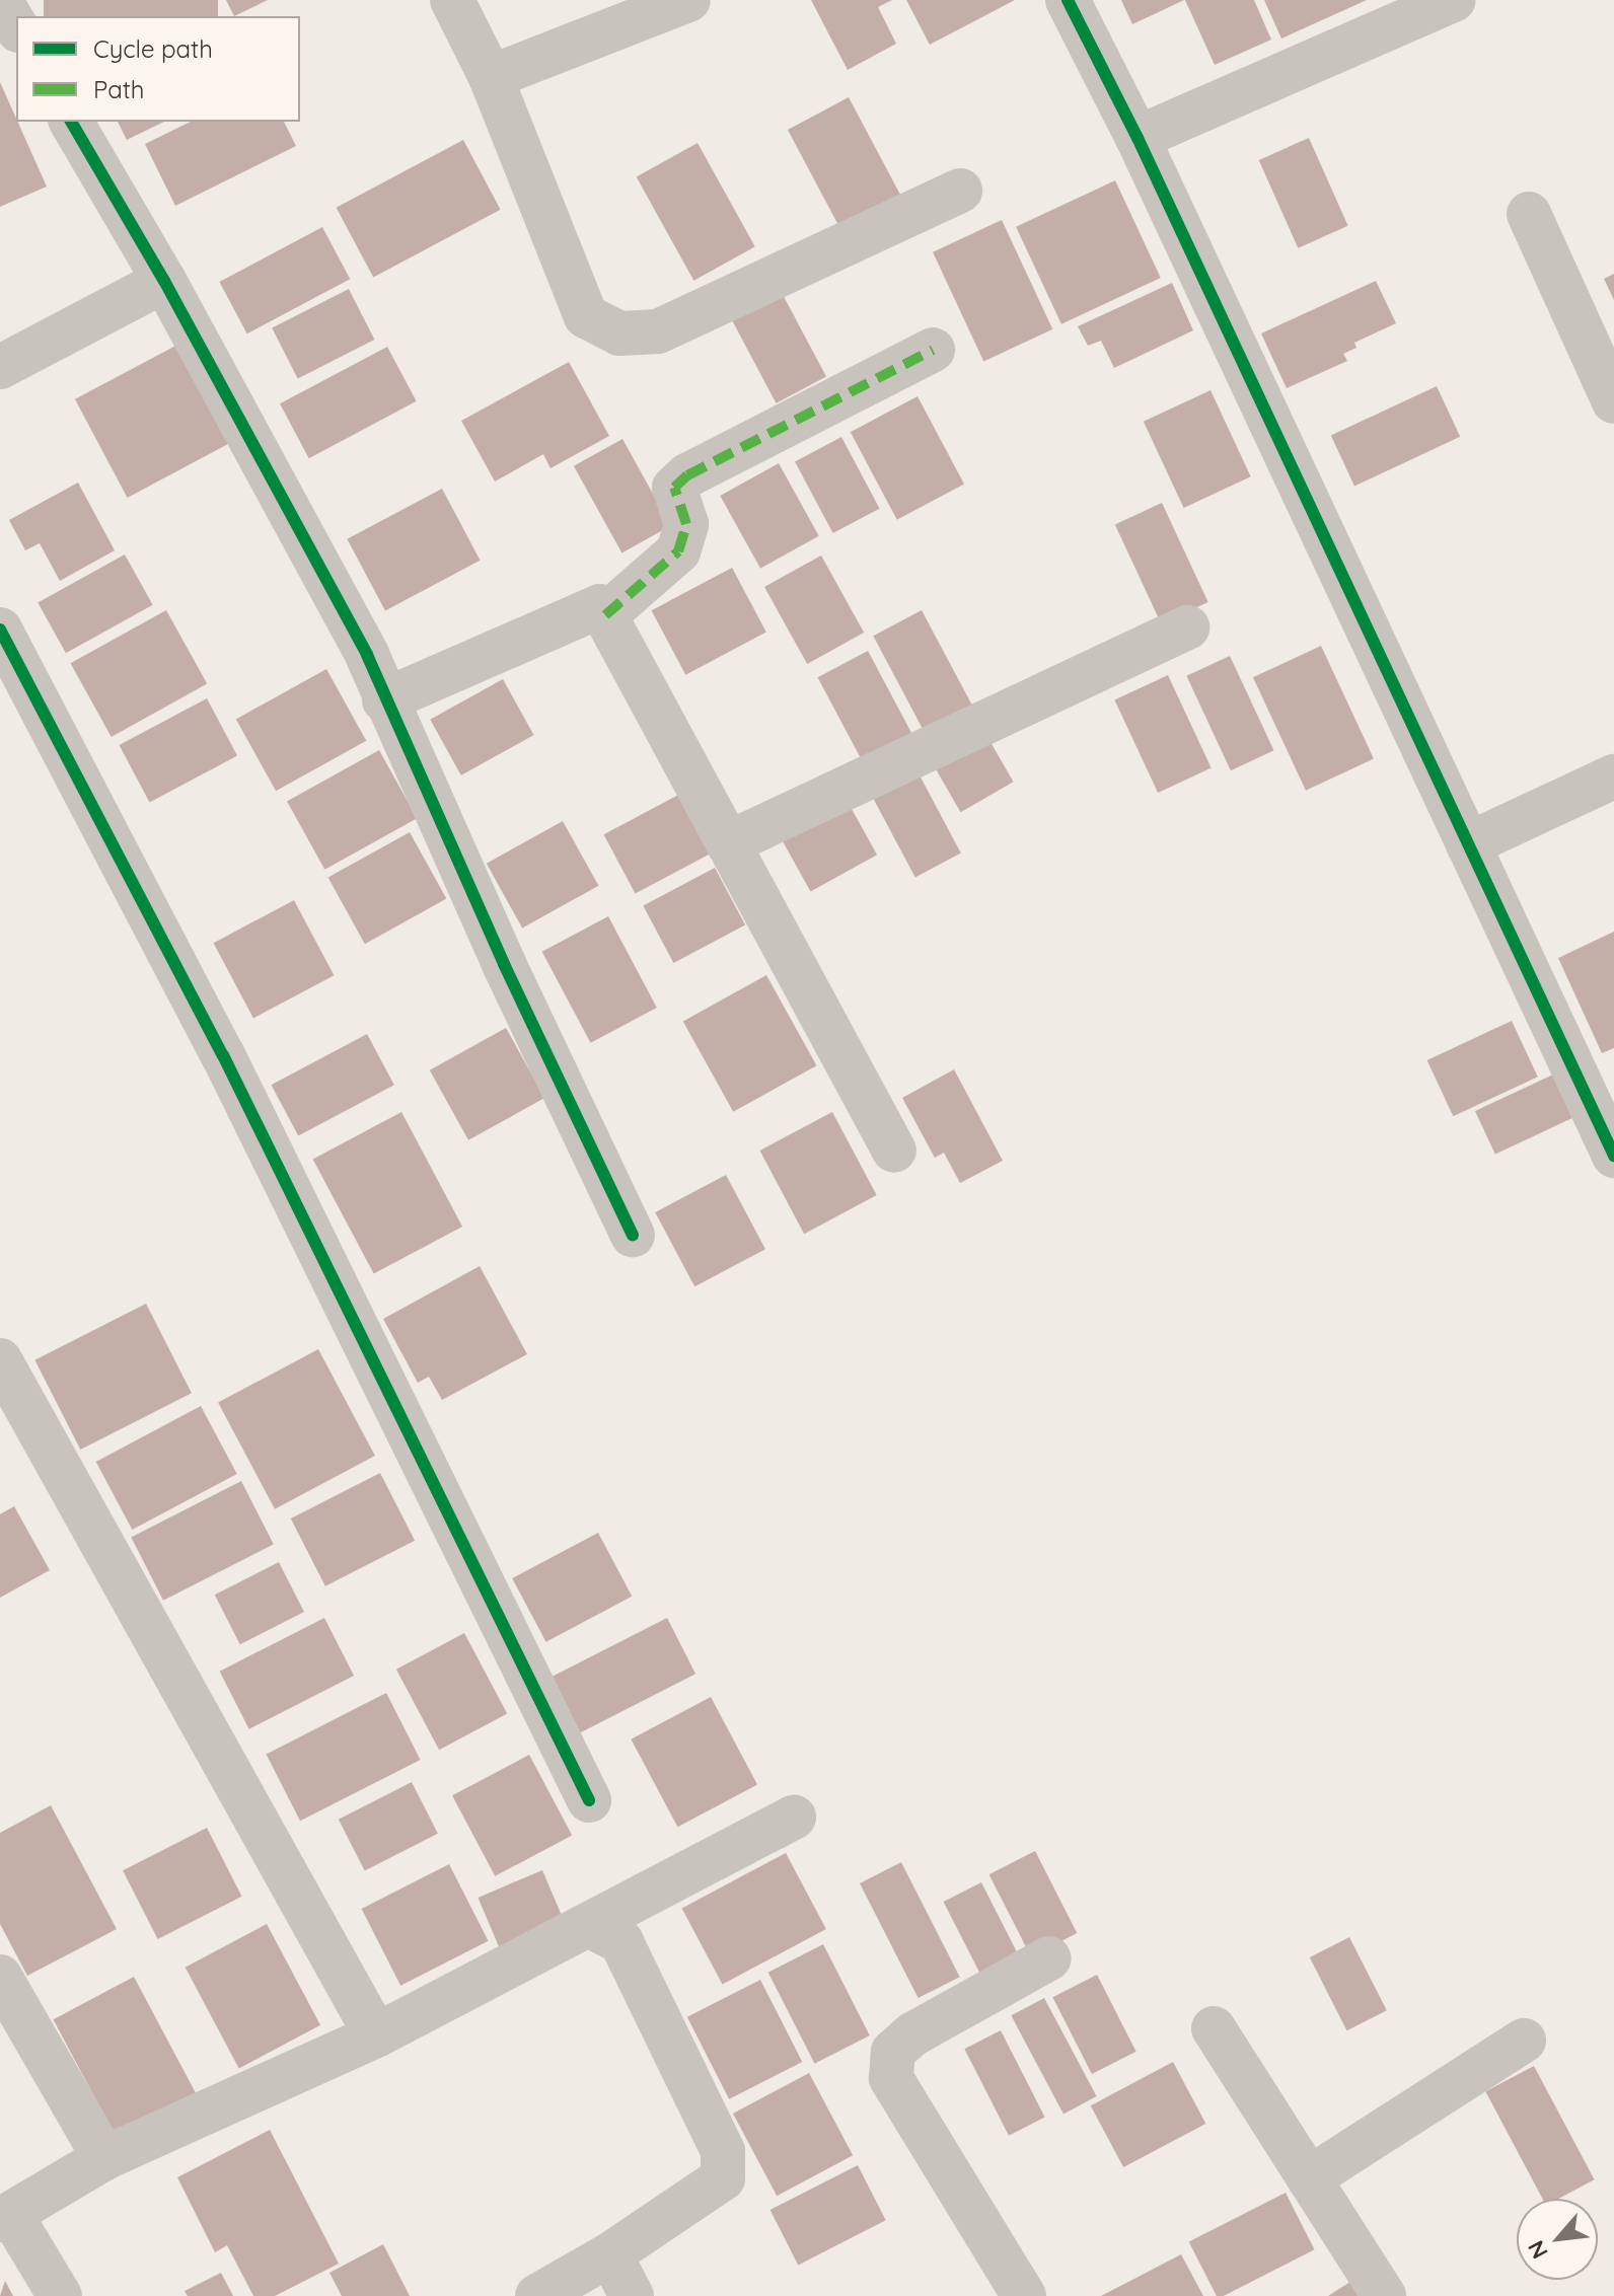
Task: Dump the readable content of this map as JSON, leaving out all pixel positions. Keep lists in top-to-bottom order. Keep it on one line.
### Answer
{"legend":["Cycle path","Path"],"north":"bottom left"}
